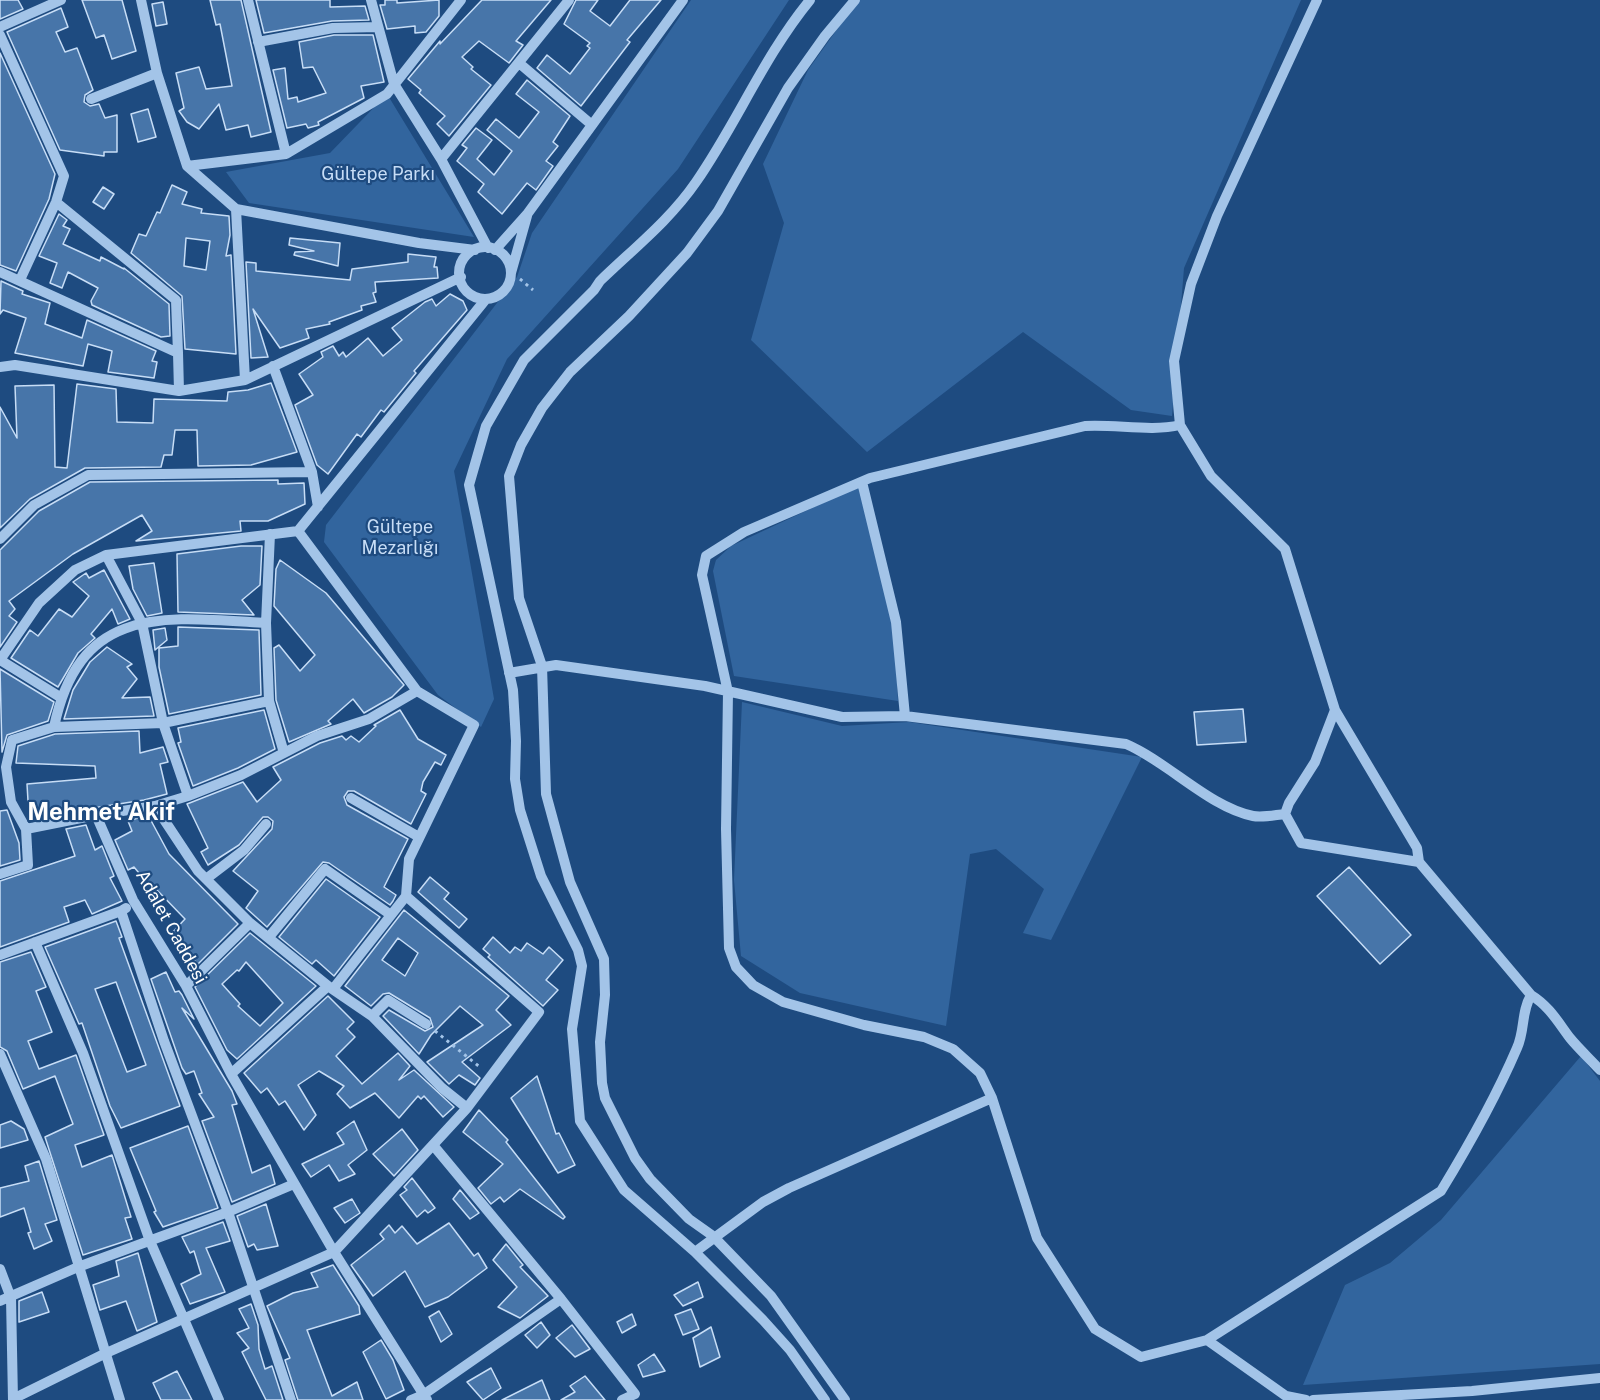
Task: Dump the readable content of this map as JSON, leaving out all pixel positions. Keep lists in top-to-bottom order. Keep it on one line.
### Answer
{"streets":{"street":["Adalet Caddesi"]},"districts":["Mehmet Akif"],"parks":["Gültepe Parkı","Gültepe Mezarlığı"]}
